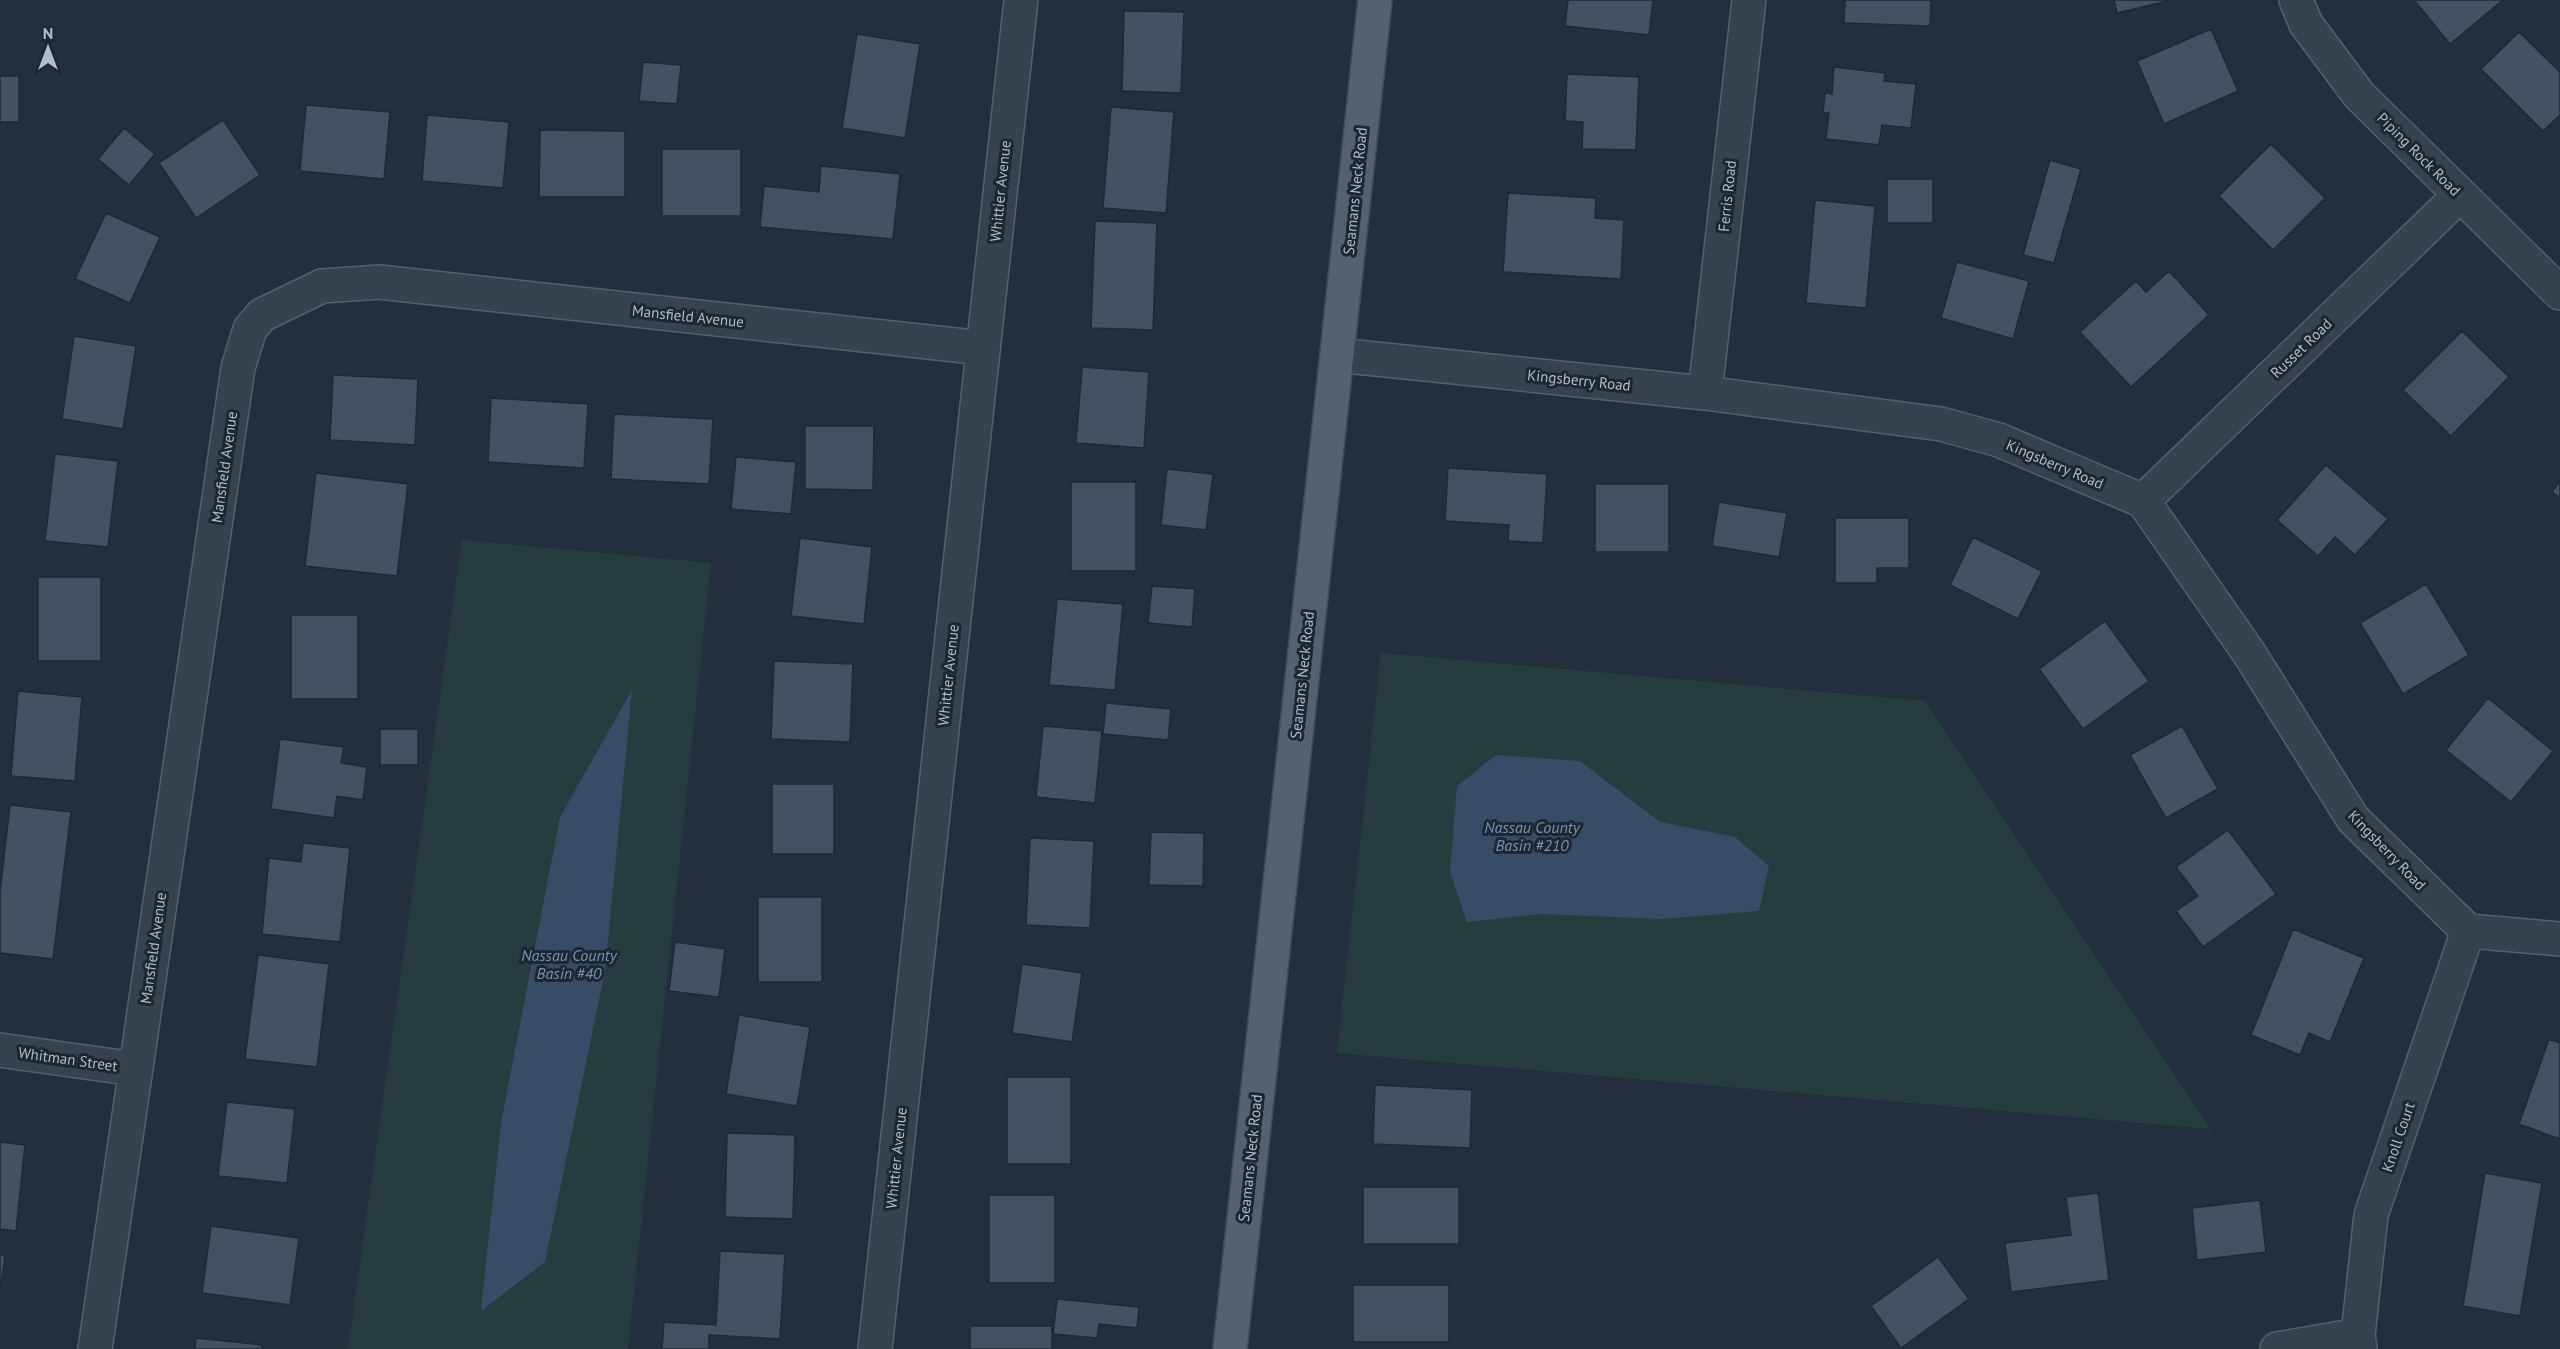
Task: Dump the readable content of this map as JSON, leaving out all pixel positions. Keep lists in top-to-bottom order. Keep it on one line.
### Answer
{"streets":{"main road":["Seamans Neck Road"],"street":["Piping Rock Road","Whittier Avenue","Ferris Road","Mansfield Avenue","Russet Road","Kingsberry Road","Whitman Street","Knoll Court"]},"crossings":[["Piping Rock Road","Russet Road"],["Whittier Avenue","Mansfield Avenue"],["Seamans Neck Road","Kingsberry Road"],["Ferris Road","Kingsberry Road"],["Mansfield Avenue","Whitman Street"],["Russet Road","Kingsberry Road"],["Kingsberry Road","Knoll Court"]],"water":["Nassau County Basin #210","Nassau County Basin #40"],"north":"top"}
